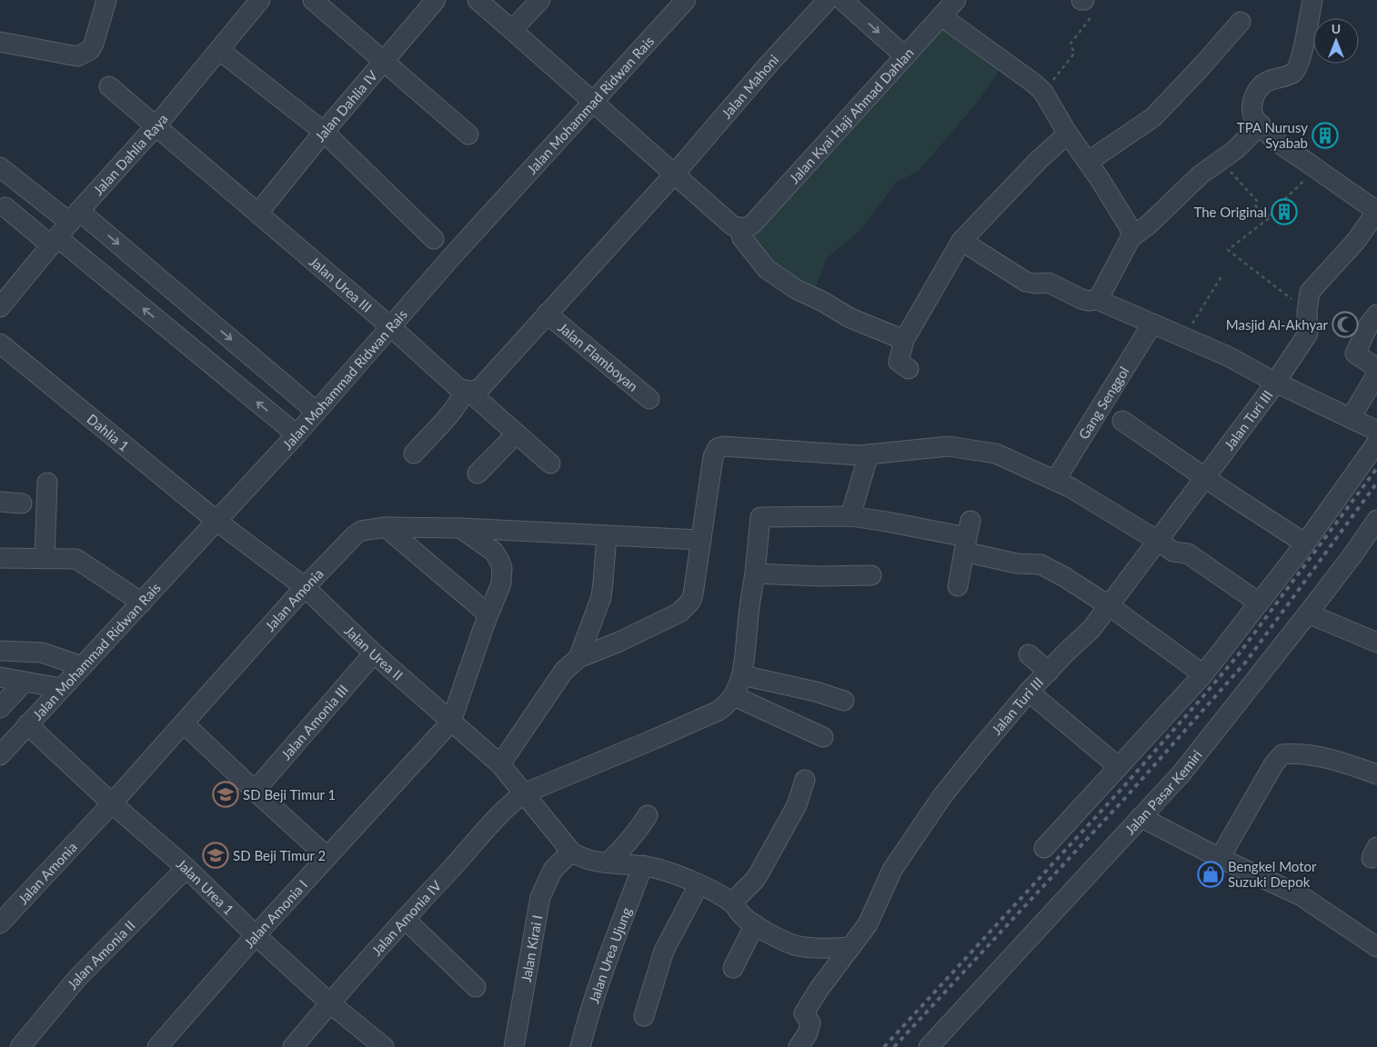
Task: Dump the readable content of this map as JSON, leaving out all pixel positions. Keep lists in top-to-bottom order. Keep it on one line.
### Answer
{"streets":{"street":["Jalan Mahoni","Jalan Mohammad Ridwan Rais","Jalan Dahlia IV","Jalan Kyai Haji Ahmad Dahlan","Jalan Dahlia Raya","Jalan Urea III","Jalan Flamboyan","Gang Senggol","Jalan Turi III","Dahlia 1","Jalan Amonia","Jalan Urea II","Jalan Amonia III","Jalan Pasar Kemiri","Jalan Urea 1","Jalan Amonia I","Jalan Amonia IV","Jalan Kirai I","Jalan Amonia II","Jalan Urea Ujung"]},"crossings":[["Jalan Mohammad Ridwan Rais","Jalan Urea III"],["Jalan Mohammad Ridwan Rais","Dahlia 1"],["Jalan Mohammad Ridwan Rais","Jalan Urea II"],["Jalan Mohammad Ridwan Rais","Jalan Urea 1"],["Jalan Dahlia IV","Jalan Urea III"],["Jalan Dahlia Raya","Jalan Urea III"],["Dahlia 1","Jalan Urea II"],["Jalan Amonia","Jalan Urea II"],["Jalan Amonia","Jalan Urea 1"],["Jalan Urea II","Jalan Amonia III"],["Jalan Urea II","Jalan Amonia I"],["Jalan Urea II","Jalan Amonia IV"],["Jalan Urea 1","Jalan Amonia I"],["Jalan Urea 1","Jalan Amonia IV"],["Jalan Urea 1","Jalan Amonia II"]],"places":{"building":["TPA Nurusy Syabab","The Original"],"mosque":["Masjid Al-Akhyar"],"school or university":["SD Beji Timur 1","SD Beji Timur 2"],"shop":["Bengkel Motor Suzuki Depok"]},"north":"top"}
